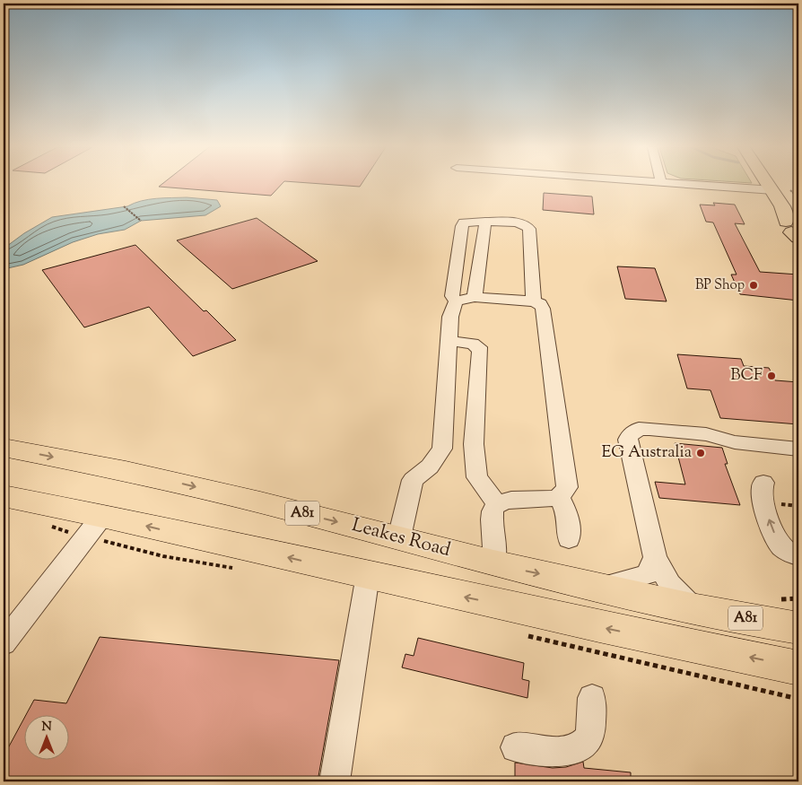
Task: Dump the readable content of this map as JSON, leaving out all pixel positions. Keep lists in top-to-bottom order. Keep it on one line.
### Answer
{"streets":{"highway":["A81","Leakes Road"]},"places":["BP Shop","BCF","EG Australia"],"north":"top"}
